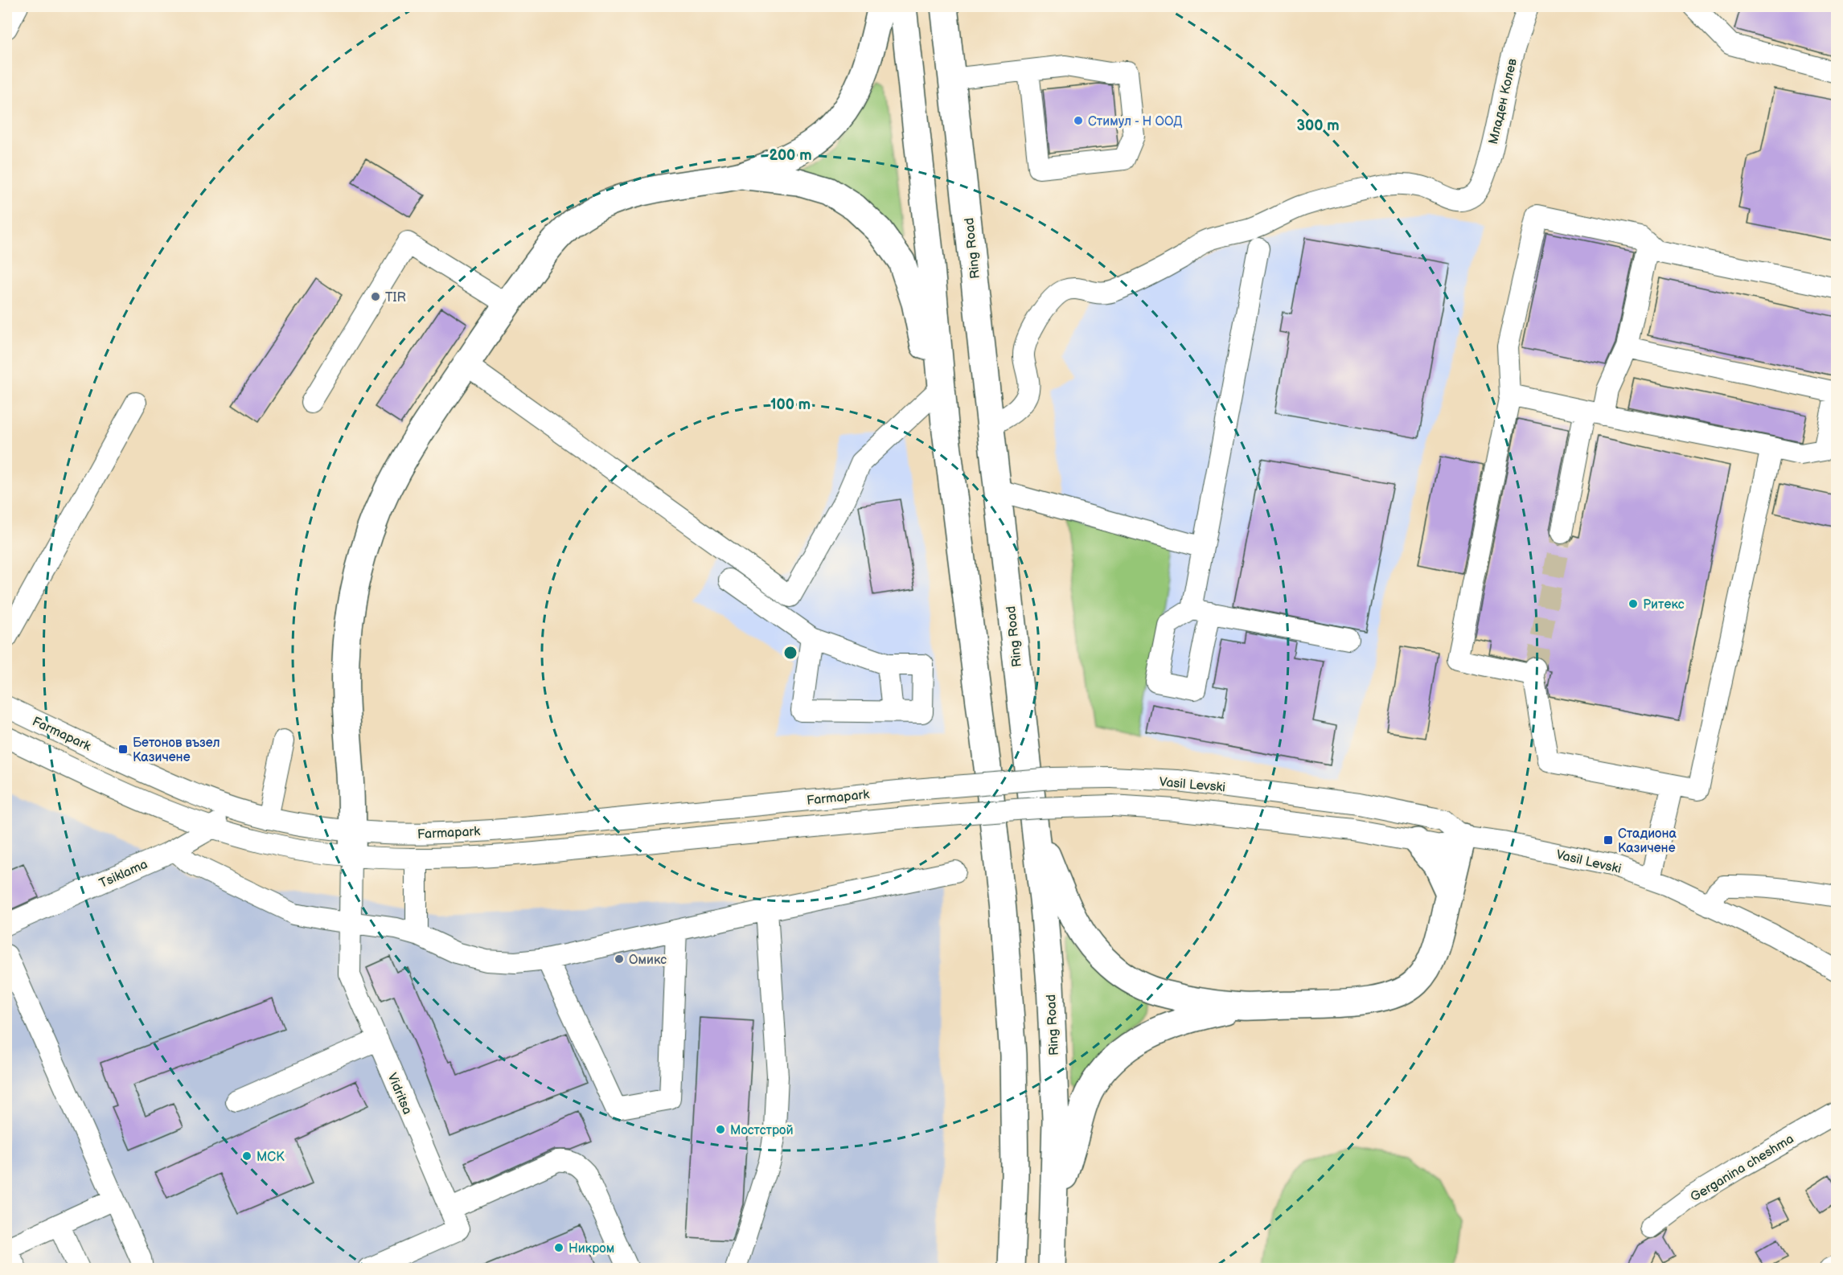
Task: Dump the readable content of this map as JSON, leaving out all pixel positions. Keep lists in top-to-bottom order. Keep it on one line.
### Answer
{"streets":{"highway":["Ring Road"],"street":["Младен Колев","Farmapark","Vasil Levski","Tsiklama","Vidritsa","Gerganina cheshma"]},"crossings":[["Младен Колев","Ring Road"],["Farmapark","Vasil Levski"],["Farmapark","Tsiklama"],["Farmapark","Vidritsa"]],"places":{"other":["Стимул - Н ООД","TIR","Ритекс","Омикс","Мостстрой","МСК","Никром"],"transit":["Бетонов възел Казичене","Стадиона Казичене"]},"rings":["300 m","200 m","100 m"]}
